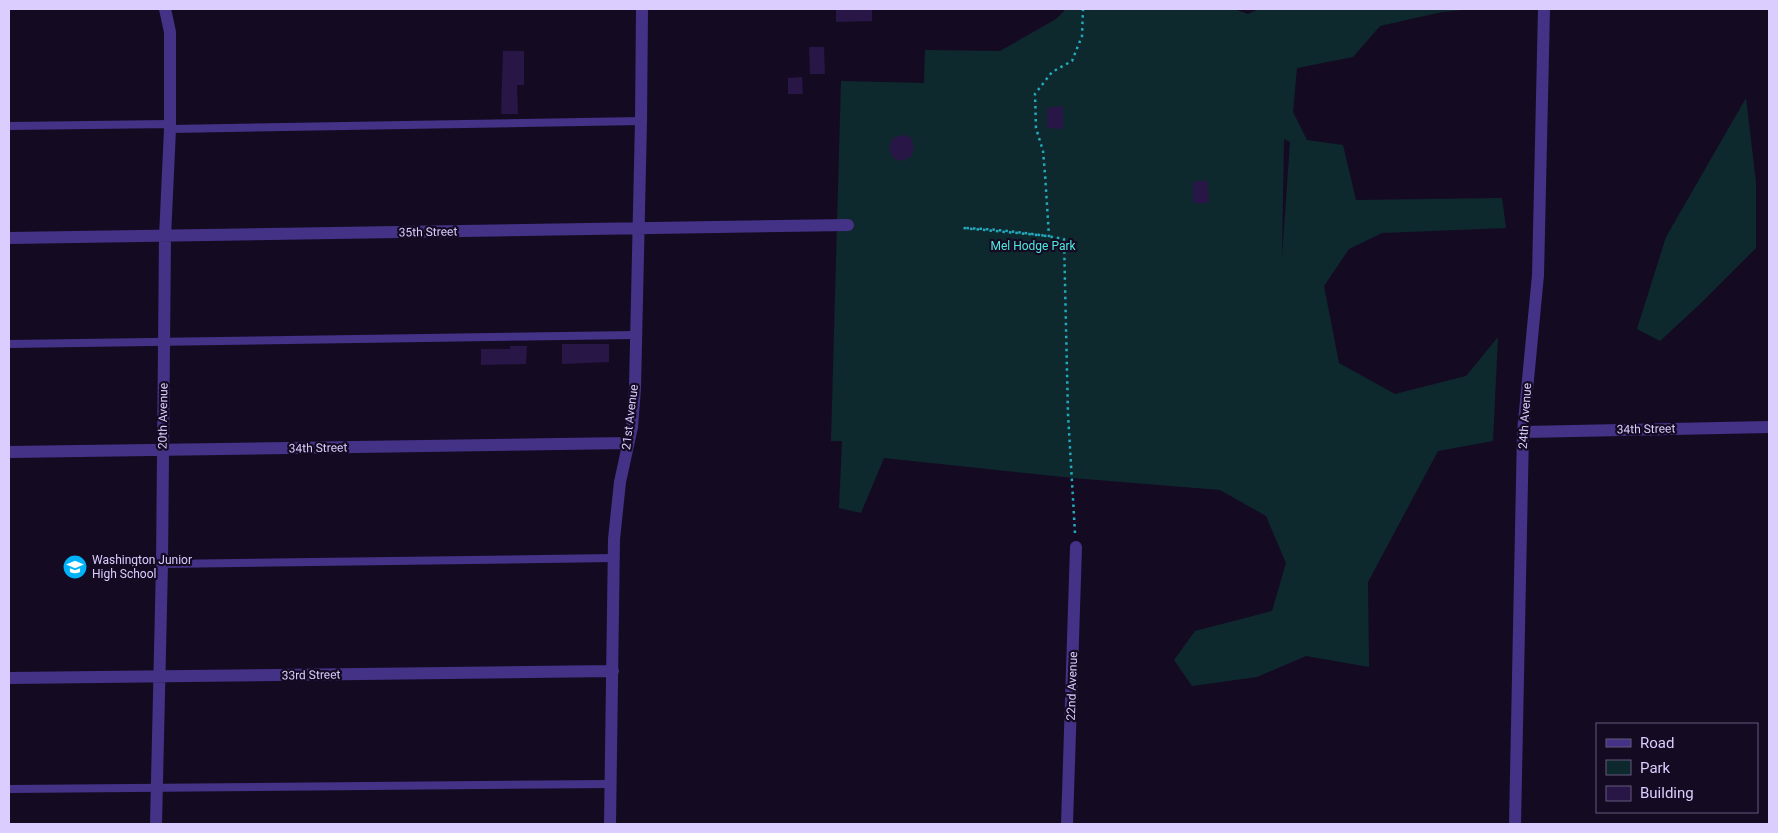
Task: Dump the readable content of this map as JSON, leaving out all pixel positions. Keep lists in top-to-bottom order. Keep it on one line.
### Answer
{"streets":{"street":["35th Street","20th Avenue","24th Avenue","21st Avenue","34th Street","33rd Street","22nd Avenue"]},"crossings":[["35th Street","20th Avenue"],["35th Street","21st Avenue"],["20th Avenue","34th Street"],["20th Avenue","33rd Street"],["24th Avenue","34th Street"],["21st Avenue","34th Street"],["21st Avenue","33rd Street"]],"parks":["Mel Hodge Park"],"places":{"school or university":["Washington Junior High School"]},"legend":["Road","Park","Building"]}
